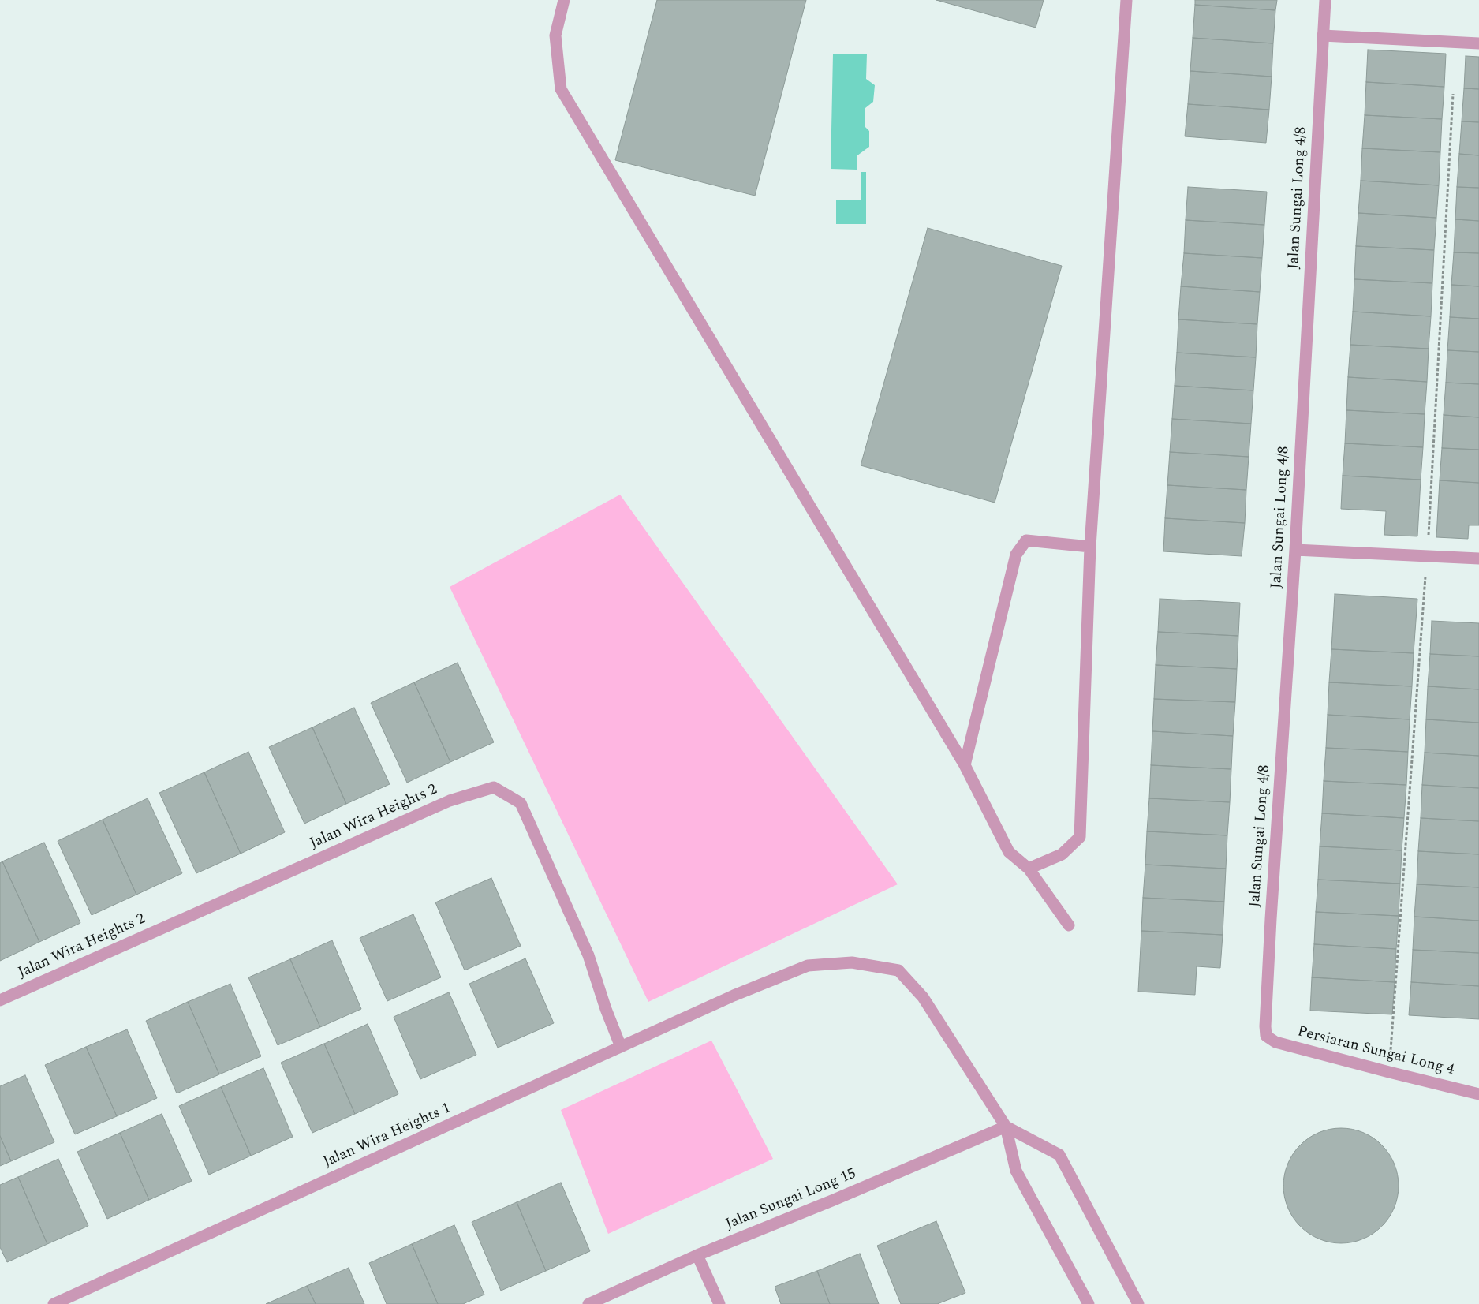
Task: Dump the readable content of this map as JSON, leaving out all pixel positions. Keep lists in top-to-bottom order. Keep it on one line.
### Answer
{"streets":{"street":["Jalan Sungai Long 4/8","Jalan Wira Heights 2","Persiaran Sungai Long 4","Jalan Wira Heights 1","Jalan Sungai Long 15"]},"crossings":[["Jalan Sungai Long 4/8","Persiaran Sungai Long 4"],["Jalan Wira Heights 2","Jalan Wira Heights 1"],["Jalan Wira Heights 1","Jalan Sungai Long 15"]]}
